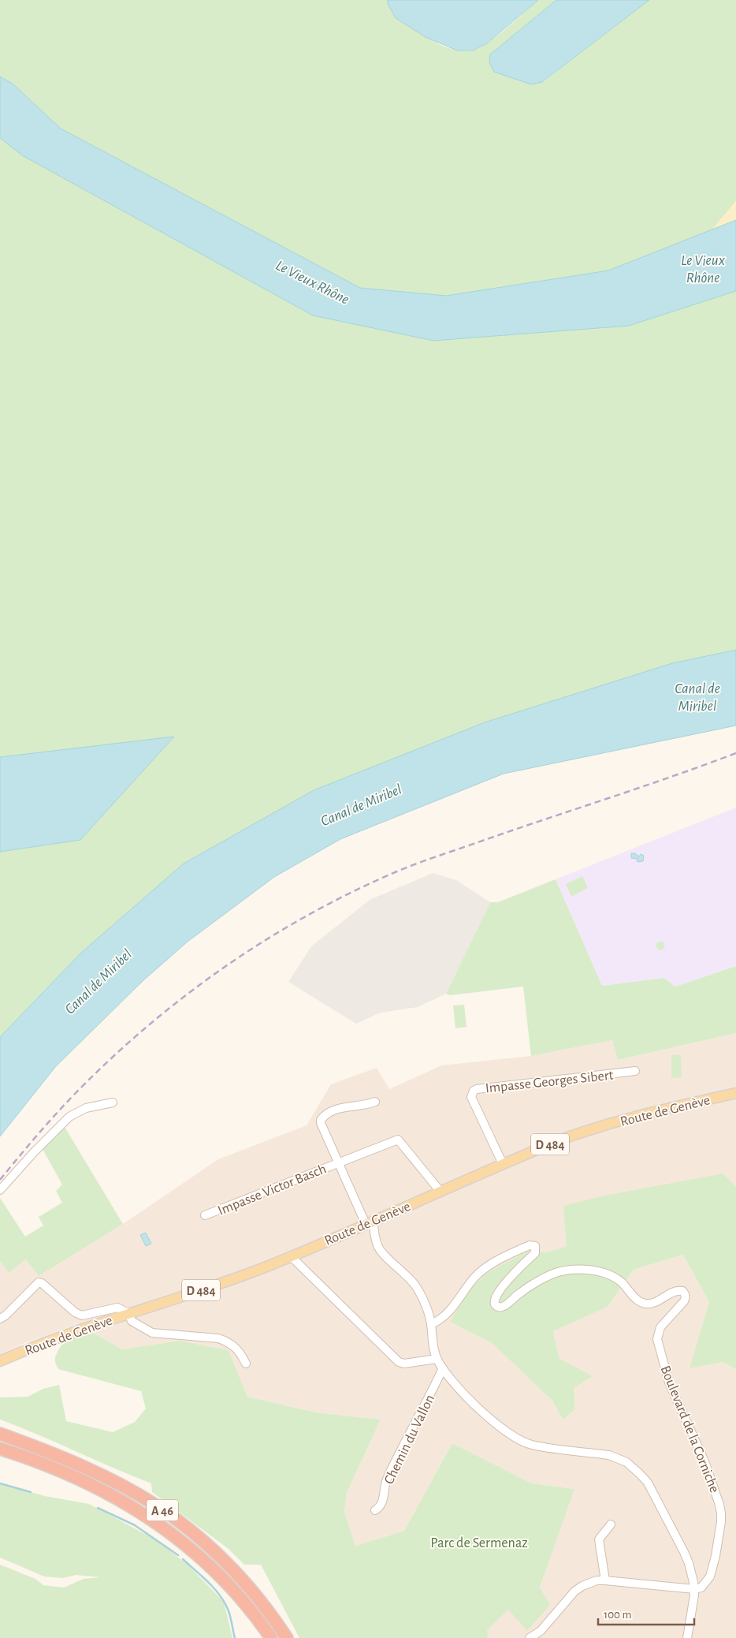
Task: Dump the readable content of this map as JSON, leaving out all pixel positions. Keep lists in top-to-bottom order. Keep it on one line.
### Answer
{"streets":{"highway":["A 46"],"main road":["Route de Genève","D 484"],"street":["Impasse Georges Sibert","Impasse Victor Basch","Boulevard de la Corniche","Chemin du Vallon"]},"crossings":[["Impasse Georges Sibert","Route de Genève"],["Route de Genève","Impasse Victor Basch"]],"water":["Le Vieux Rhône","Canal de Miribel"],"parks":["Parc de Sermenaz"],"scale_bar":"100 m"}
